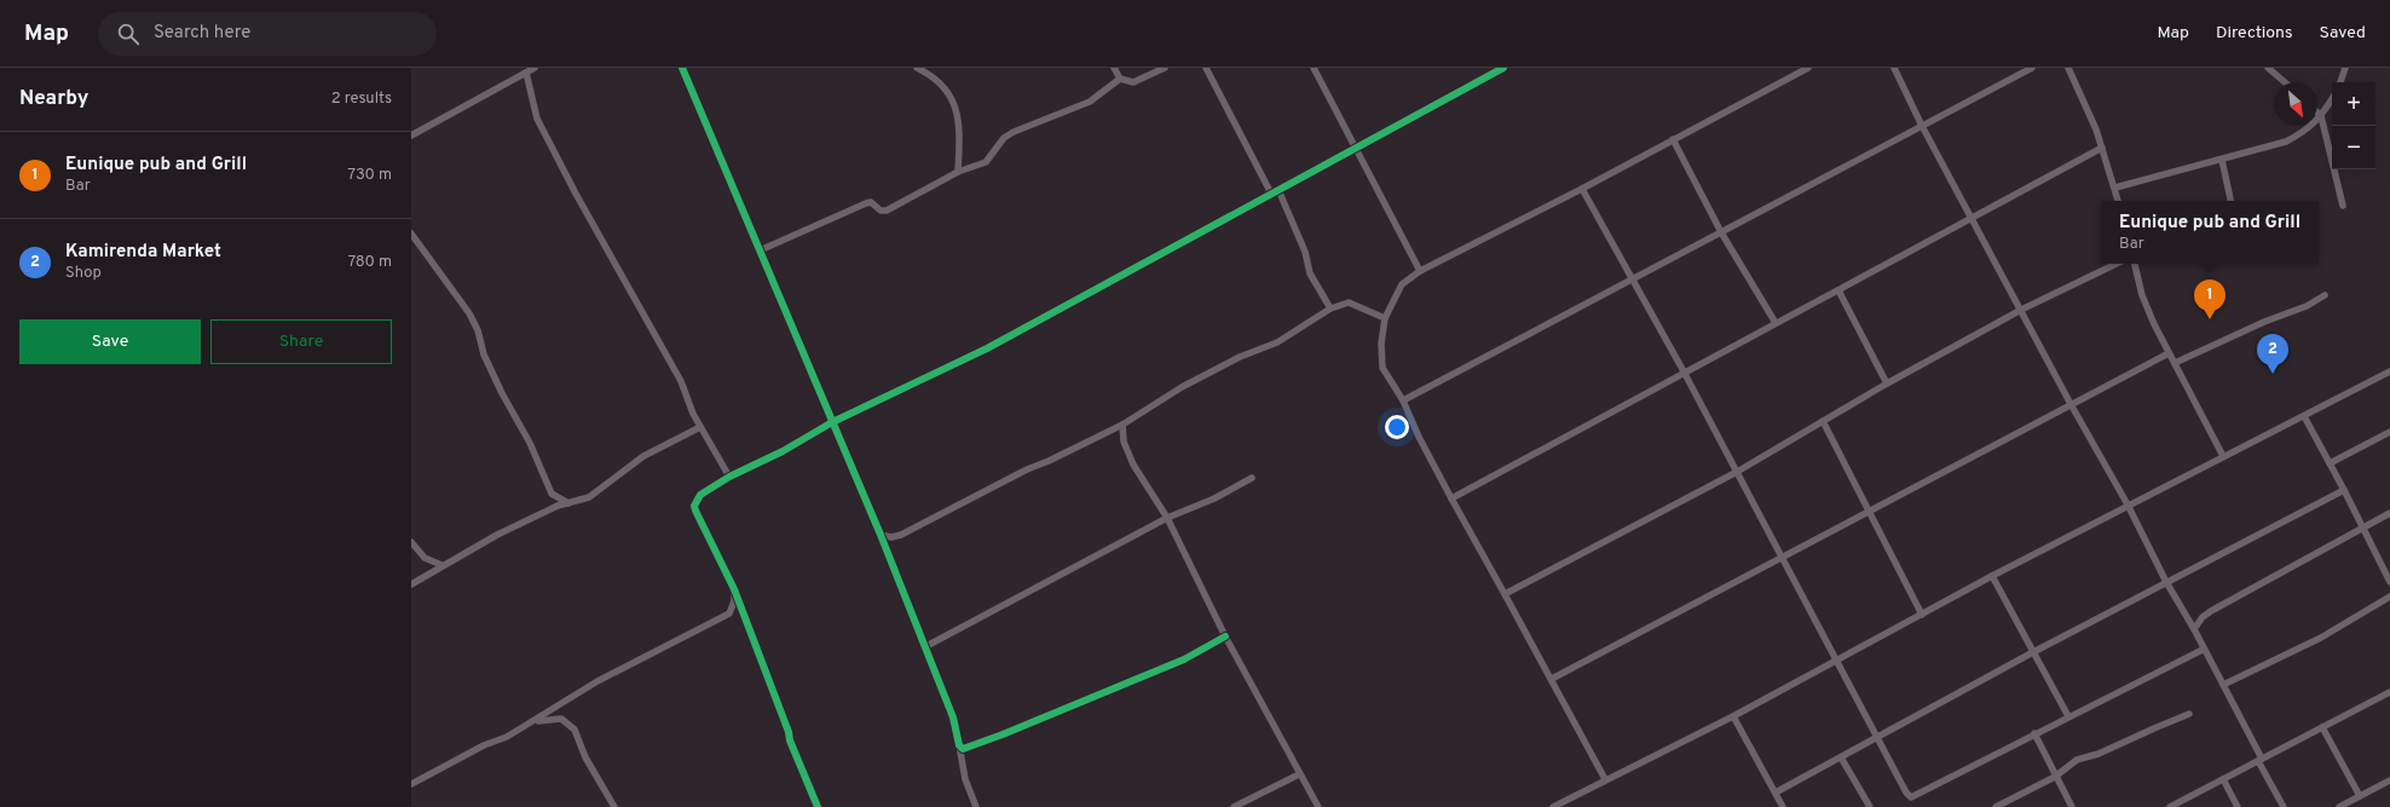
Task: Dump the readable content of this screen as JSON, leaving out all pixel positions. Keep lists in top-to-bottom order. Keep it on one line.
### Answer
{"north":"bottom right","page":{"header":"Map","search":"Search here","nav":["Map","Directions","Saved"],"heading":["Nearby","2 results"],"map_buttons":["+","−"],"list":[{"mark":"1","name":"Eunique pub and Grill","note":"Bar","value":"730 m"},{"mark":"2","name":"Kamirenda Market","note":"Shop","value":"780 m"}],"popup":["Eunique pub and Grill","Bar"],"pins":["1","2"],"buttons":["Save","Share"]}}
